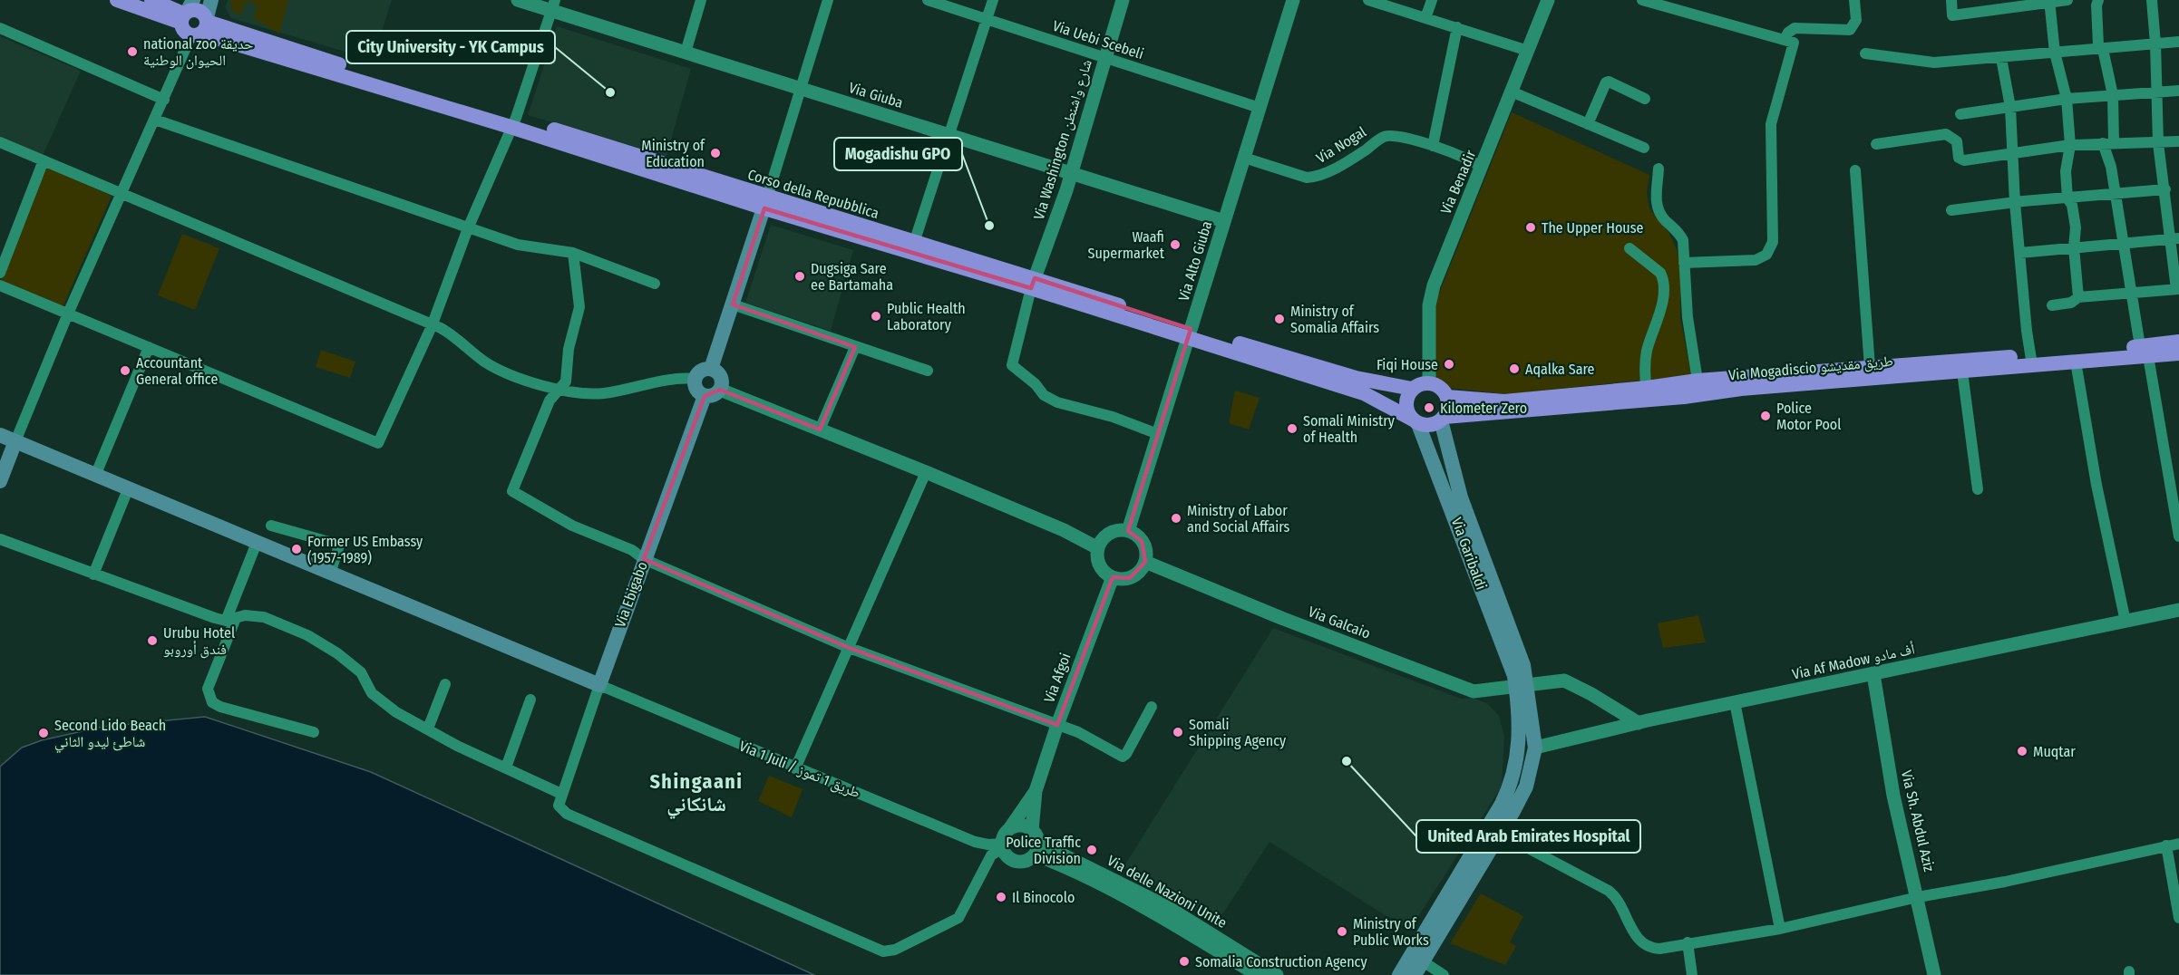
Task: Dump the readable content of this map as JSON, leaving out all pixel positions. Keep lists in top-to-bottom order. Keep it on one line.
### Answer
{"streets":{"highway":["Via Mogadiscio طريق مقديشو"],"main road":["Via Garibaldi","Via Ebigabo"],"street":["Via Uebi Scebeli","Via Giuba","Via Washington شارع واشنطن","Via Nogal","Via Benadir","Via Alto Giuba","Via Galcaio","Via Af Madow أف مادو","Via Afgoi","Via 1 Juli / طريق 1 تموز","Via Sh. Abdul Aziz","Via delle Nazioni Unite"]},"crossings":[["Via Uebi Scebeli","Via Washington شارع واشنطن"],["Via Uebi Scebeli","Via Alto Giuba"],["Via Giuba","Via Washington شارع واشنطن"],["Via Giuba","Via Alto Giuba"],["Via Nogal","Via Benadir"],["Via Nogal","Via Alto Giuba"],["Via Benadir","Via Mogadiscio طريق مقديشو"],["Via Benadir","Via Garibaldi"],["Via Alto Giuba","Via Galcaio"],["Via Alto Giuba","Via Afgoi"],["Via Mogadiscio طريق مقديشو","Via Garibaldi"],["Via Garibaldi","Via Galcaio"],["Via Ebigabo","Via 1 Juli / طريق 1 تموز"],["Via Galcaio","Via Af Madow أف مادو"],["Via Galcaio","Via Afgoi"],["Via Af Madow أف مادو","Via Sh. Abdul Aziz"],["Via 1 Juli / طريق 1 تموز","Via delle Nazioni Unite"]],"districts":["Shingaani شانكاني"],"places":["national zoo حديقة الحيوان الوطنية","City University - YK Campus","Ministry of Education","Mogadishu GPO","The Upper House","Waafi Supermarket","Dugsiga Sare ee Bartamaha","Public Health Laboratory","Ministry of Somalia Affairs","Fiqi House","Aqalka Sare","Accountant General office","Kilometer Zero","Police Motor Pool","Somali Ministry of Health","Ministry of Labor and Social Affairs","Former US Embassy (1957-1989)","Urubu Hotel فندق أوروبو","Somali Shipping Agency","Second Lido Beach شاطئ ليدو الثاني","Muqtar","United Arab Emirates Hospital","Police Traffic Division","Il Binocolo","Ministry of Public Works","Somalia Construction Agency"]}
